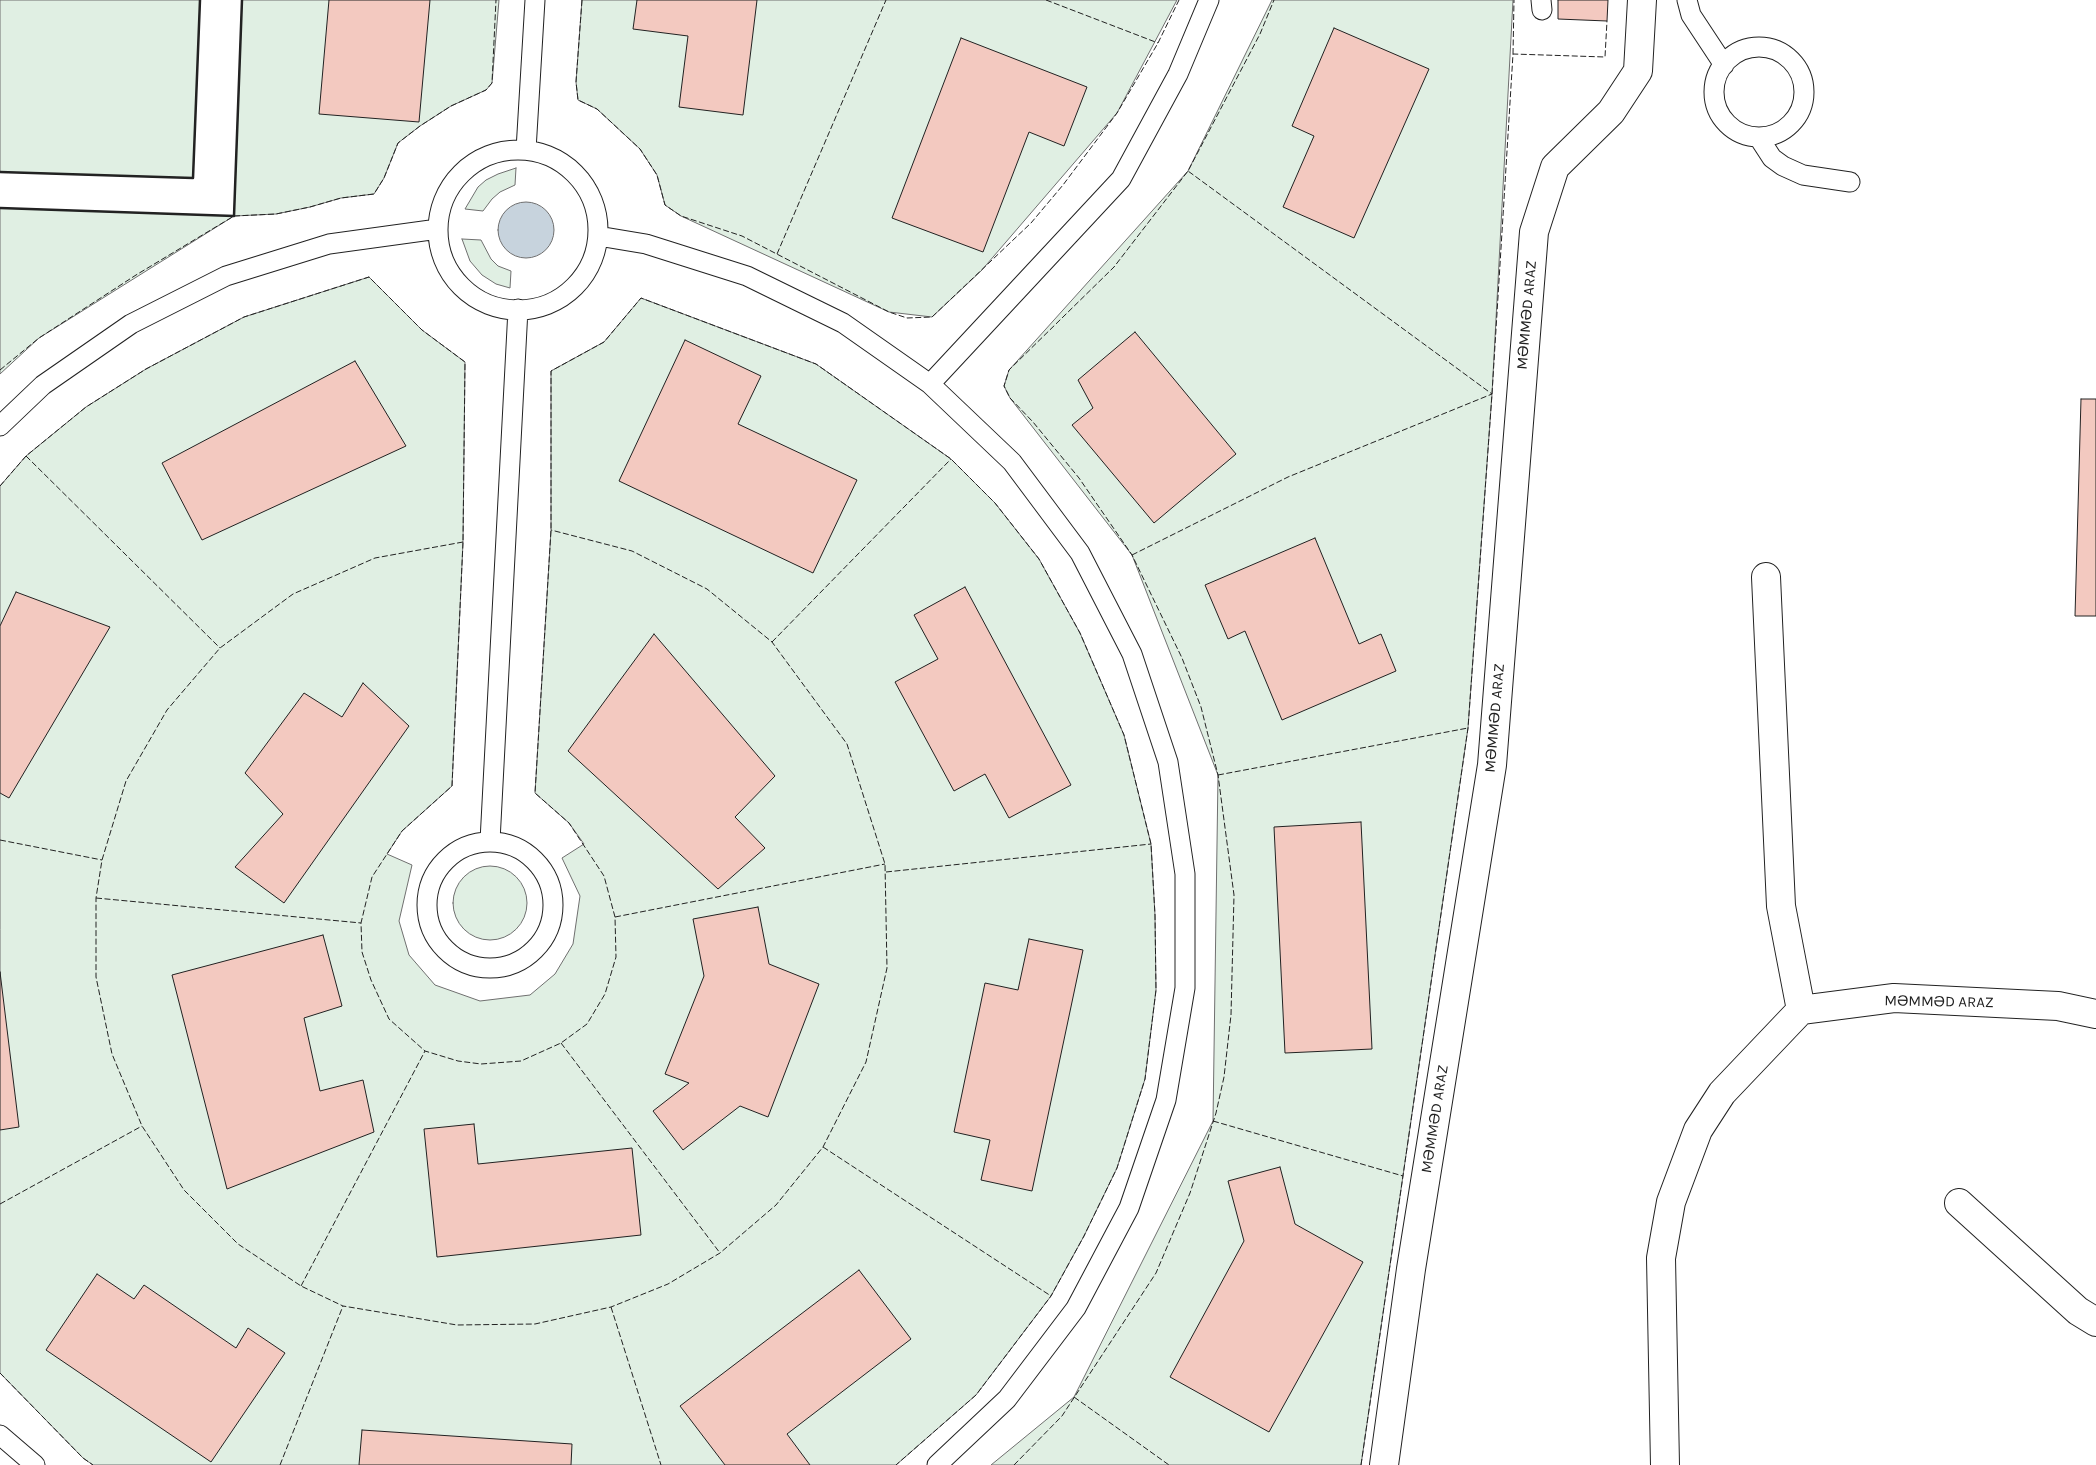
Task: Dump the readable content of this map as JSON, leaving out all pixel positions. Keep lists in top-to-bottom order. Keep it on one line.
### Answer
{"streets":{"street":["MƏMMƏD ARAZ"]}}
